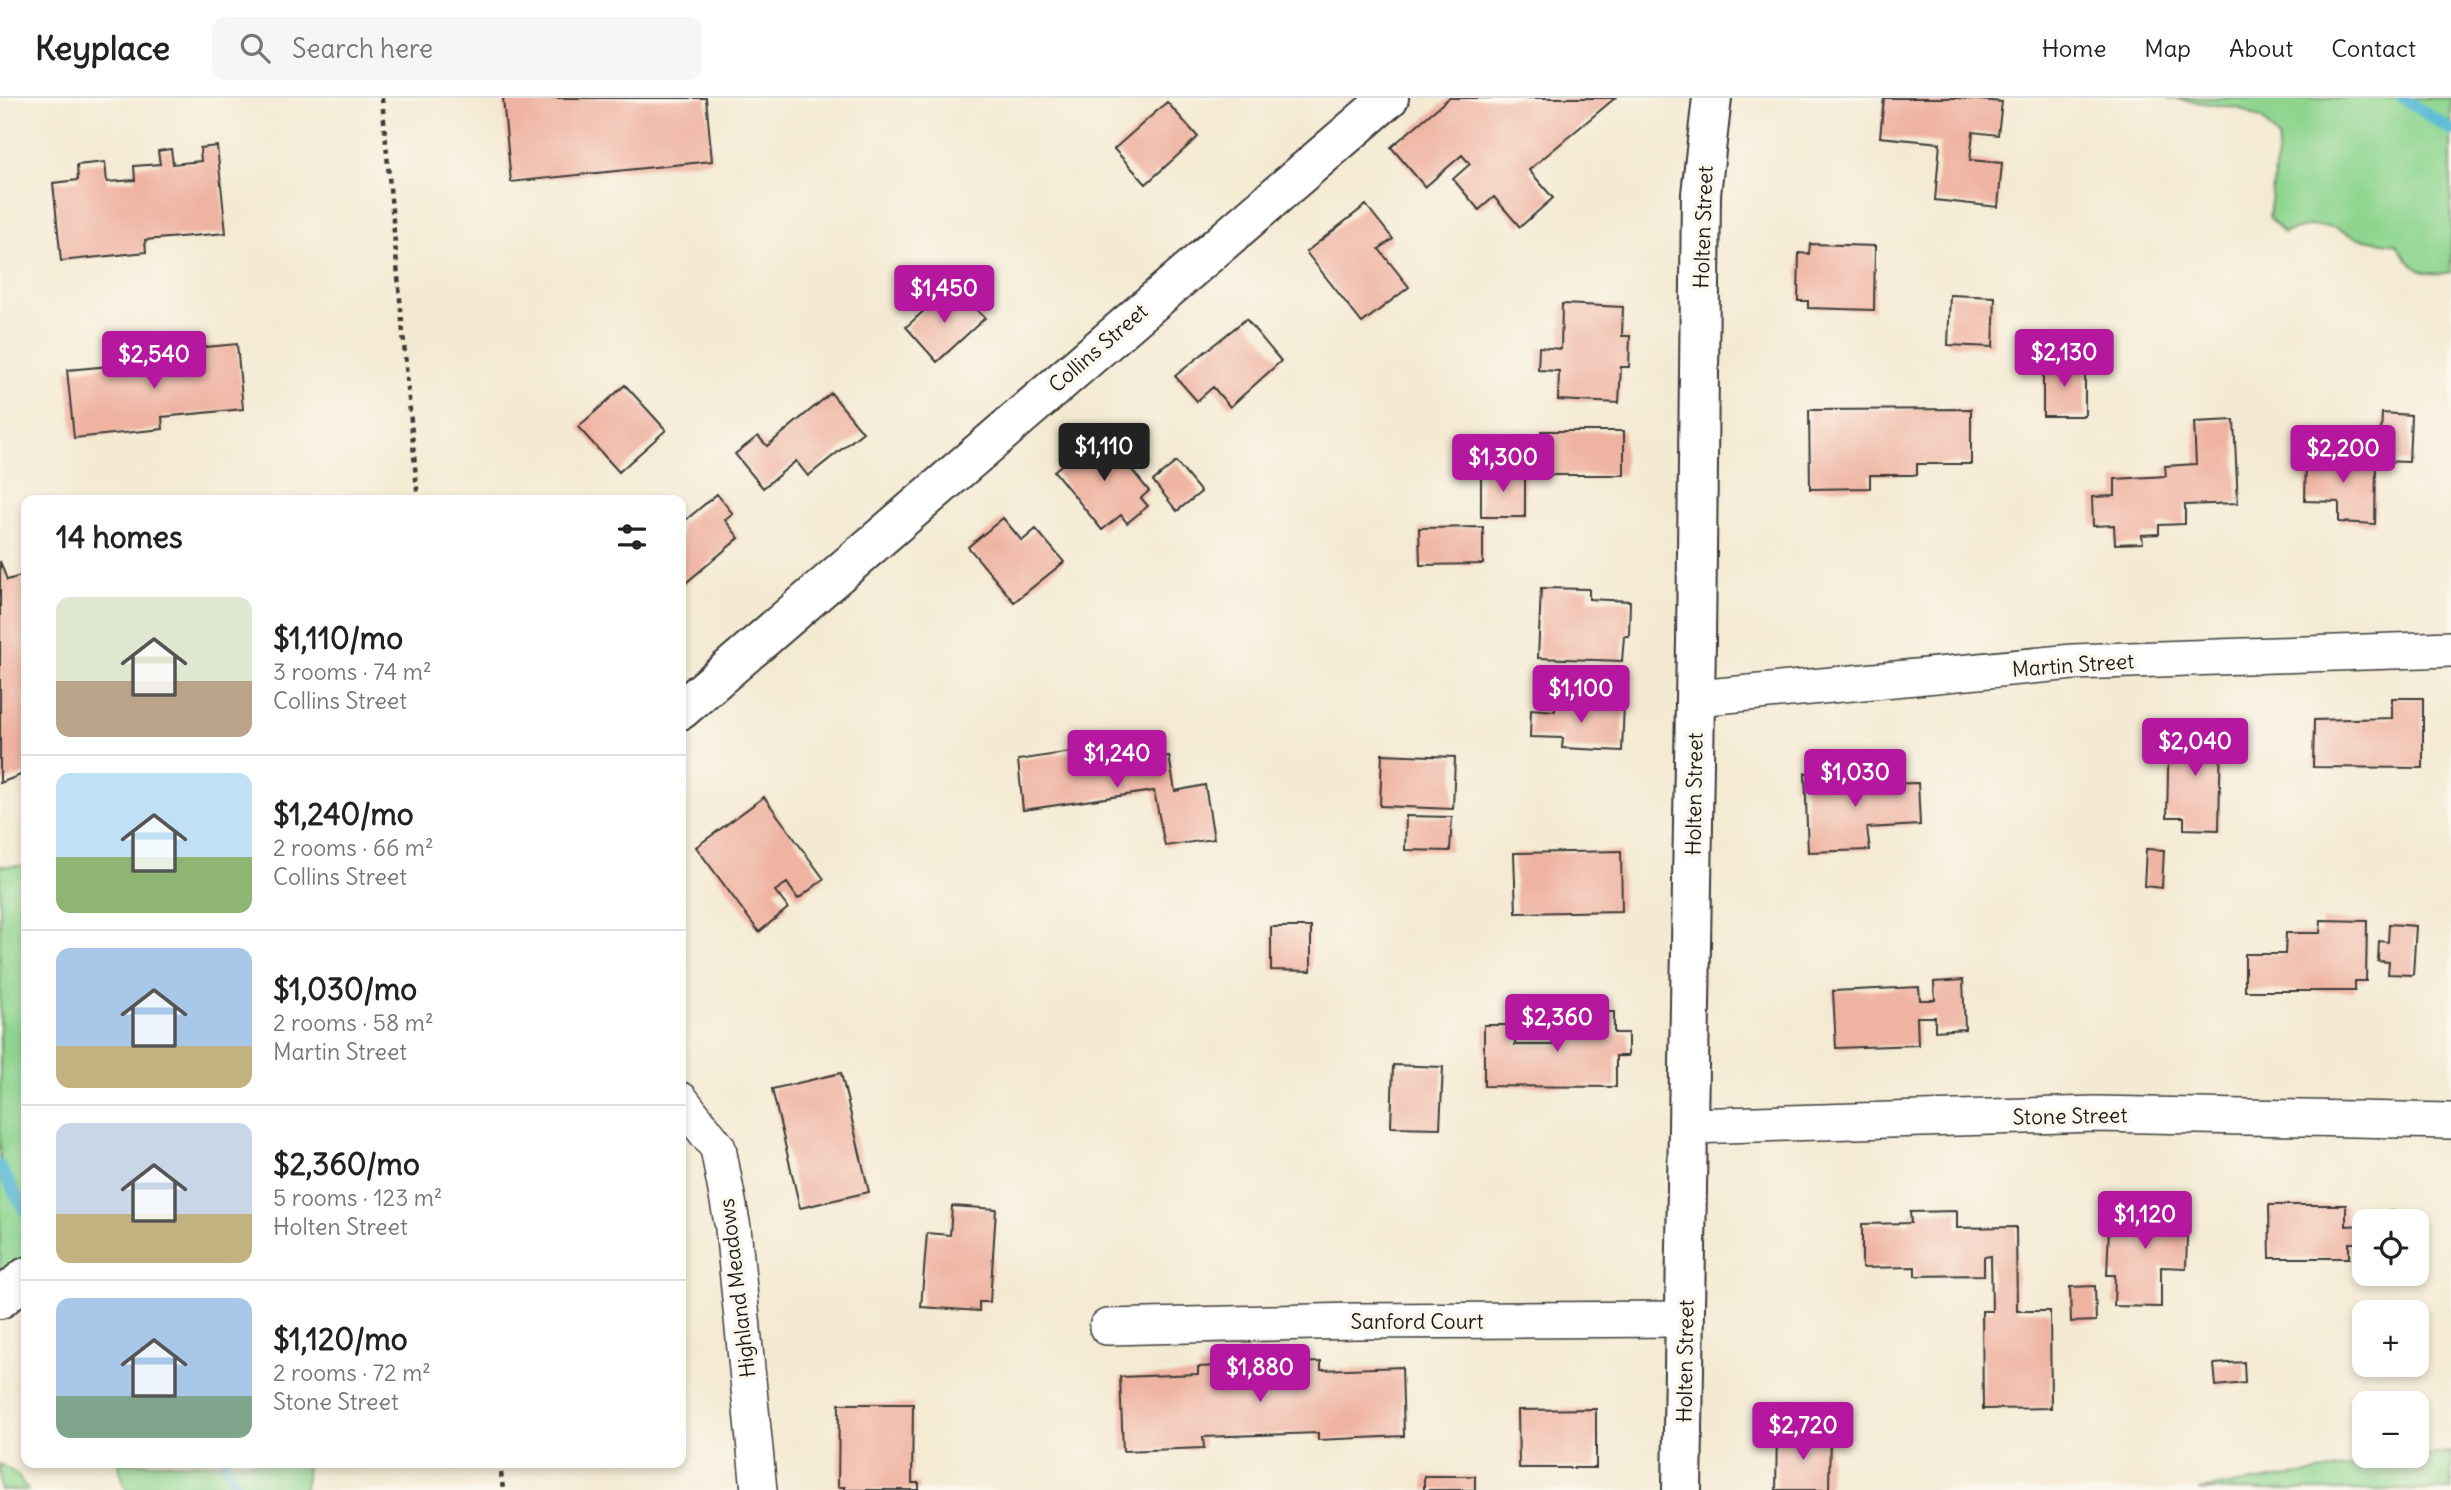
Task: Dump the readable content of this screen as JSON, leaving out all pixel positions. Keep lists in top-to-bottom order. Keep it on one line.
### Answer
{"streets":{"main road":["Holten Street","Collins Street"],"street":["Martin Street","Stone Street","Highland Meadows","Sanford Court"]},"crossings":[["Holten Street","Martin Street"],["Holten Street","Stone Street"],["Holten Street","Sanford Court"]],"page":{"header":"Keyplace","search":"Search here","nav":["Home","Map","About","Contact"],"price":["$1,450","$2,130","$2,540","$1,110","$2,200","$1,300","$1,100","$2,040","$1,240","$1,030","$2,360","$1,120","$1,880","$2,720"],"heading":"14 homes","list":[{"name":"$1,110/mo","note":"3 rooms · 74 m² · Collins Street"},{"name":"$1,240/mo","note":"2 rooms · 66 m² · Collins Street"},{"name":"$1,030/mo","note":"2 rooms · 58 m² · Martin Street"},{"name":"$2,360/mo","note":"5 rooms · 123 m² · Holten Street"},{"name":"$1,120/mo","note":"2 rooms · 72 m² · Stone Street"}],"map_buttons":["+","−"]}}
